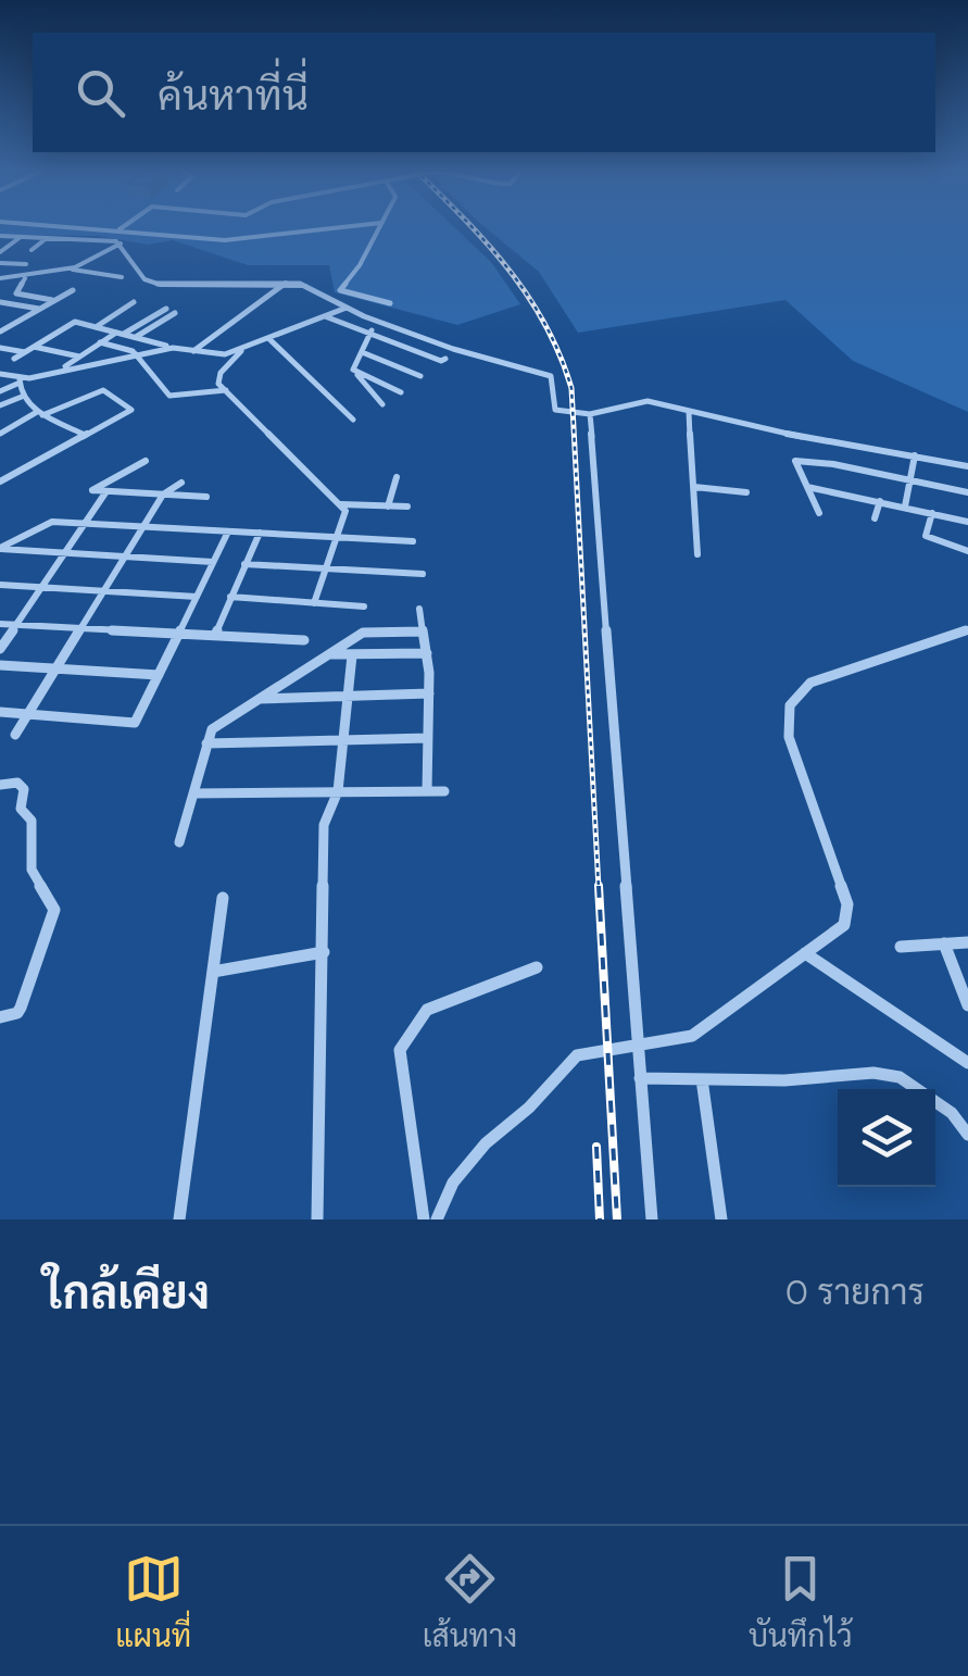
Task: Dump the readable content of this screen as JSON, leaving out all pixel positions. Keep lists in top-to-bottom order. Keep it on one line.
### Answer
{"page":{"search":"ค้นหาที่นี่","heading":["ใกล้เคียง","0 รายการ"],"nav":["แผนที่","เส้นทาง","บันทึกไว้"]}}
